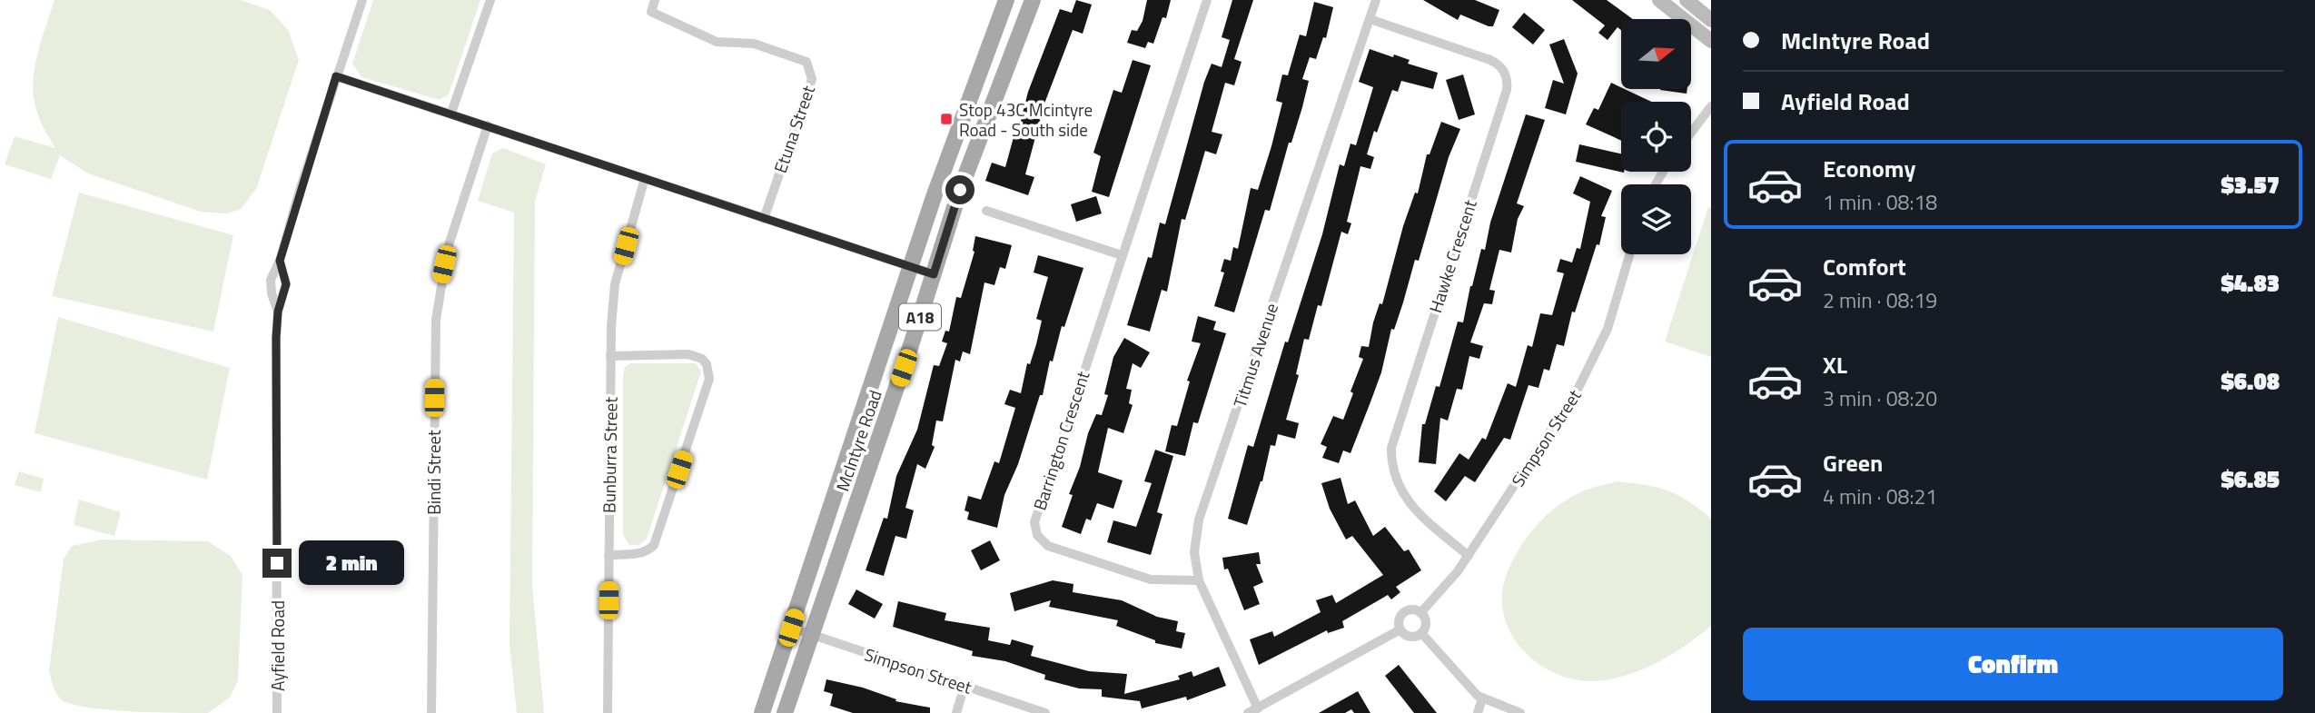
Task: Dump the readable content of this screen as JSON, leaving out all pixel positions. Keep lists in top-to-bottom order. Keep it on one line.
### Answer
{"streets":{"main road":["A18","McIntyre Road"],"street":["Etuna Street","Hawke Crescent","Titmus Avenue","Simpson Street","Barrington Crescent","Bunburra Street","Bindi Street","Ayfield Road"]},"crossings":[["Hawke Crescent","Titmus Avenue"],["Hawke Crescent","Simpson Street"],["Titmus Avenue","Barrington Crescent"],["Simpson Street","McIntyre Road"]],"places":{"transit":["Stop 43C Mcintyre Road - South side"]},"north":"right","page":{"banner":["McIntyre Road","Ayfield Road"],"list":[{"name":"Economy","note":"1 min · 08:18","value":"$3.57"},{"name":"Comfort","note":"2 min · 08:19","value":"$4.83"},{"name":"XL","note":"3 min · 08:20","value":"$6.08"},{"name":"Green","note":"4 min · 08:21","value":"$6.85"}],"bubble":"2 min","buttons":"Confirm"}}
